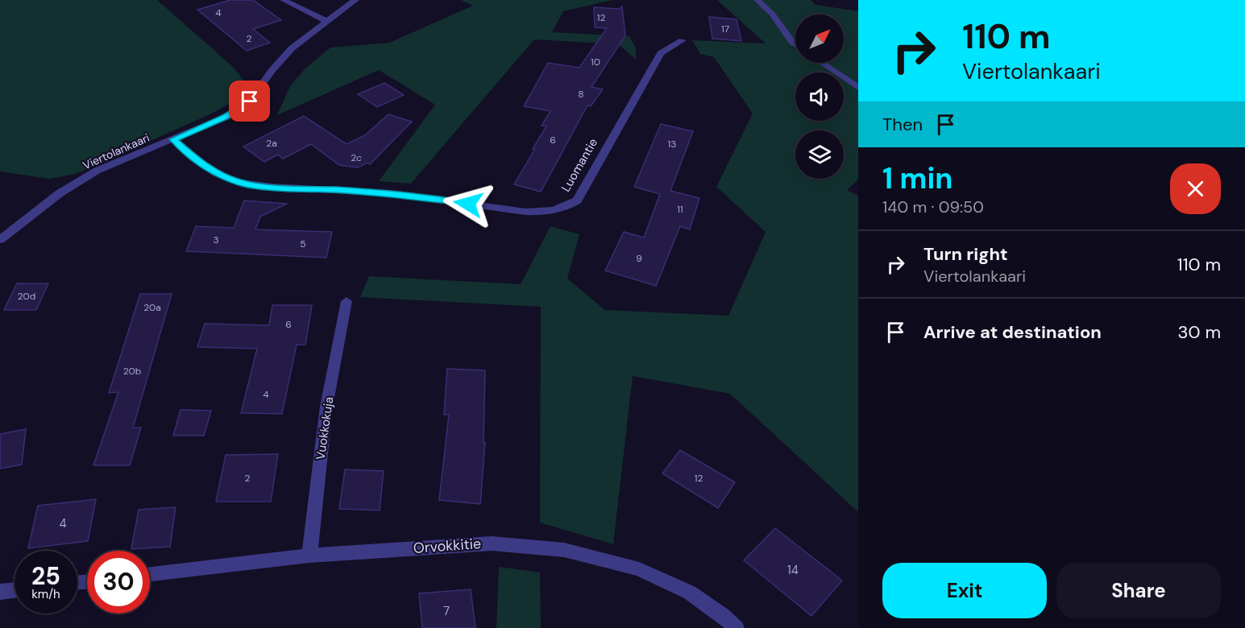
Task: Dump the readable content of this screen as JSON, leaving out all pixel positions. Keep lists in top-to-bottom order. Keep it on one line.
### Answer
{"streets":{"street":["Viertolankaari","Luomantie","Vuokkokuja","Orvokkitie"]},"crossings":[["Viertolankaari","Luomantie"],["Vuokkokuja","Orvokkitie"]],"house_numbers":["4","12","17","2","10","8","6","2a","13","2c","11","3","5","9","20d","20a","6","20b","4","2","12","4","14","7"],"north":"top right","page":{"turn":["110 m","Viertolankaari"],"then":"Then","heading":["1 min","140 m · 09:50"],"list":[{"name":"Turn right","note":"Viertolankaari","value":"110 m"},{"name":"Arrive at destination","value":"30 m"}],"speed":"25 km/h","limit":"30","buttons":["Exit","Share"]}}
